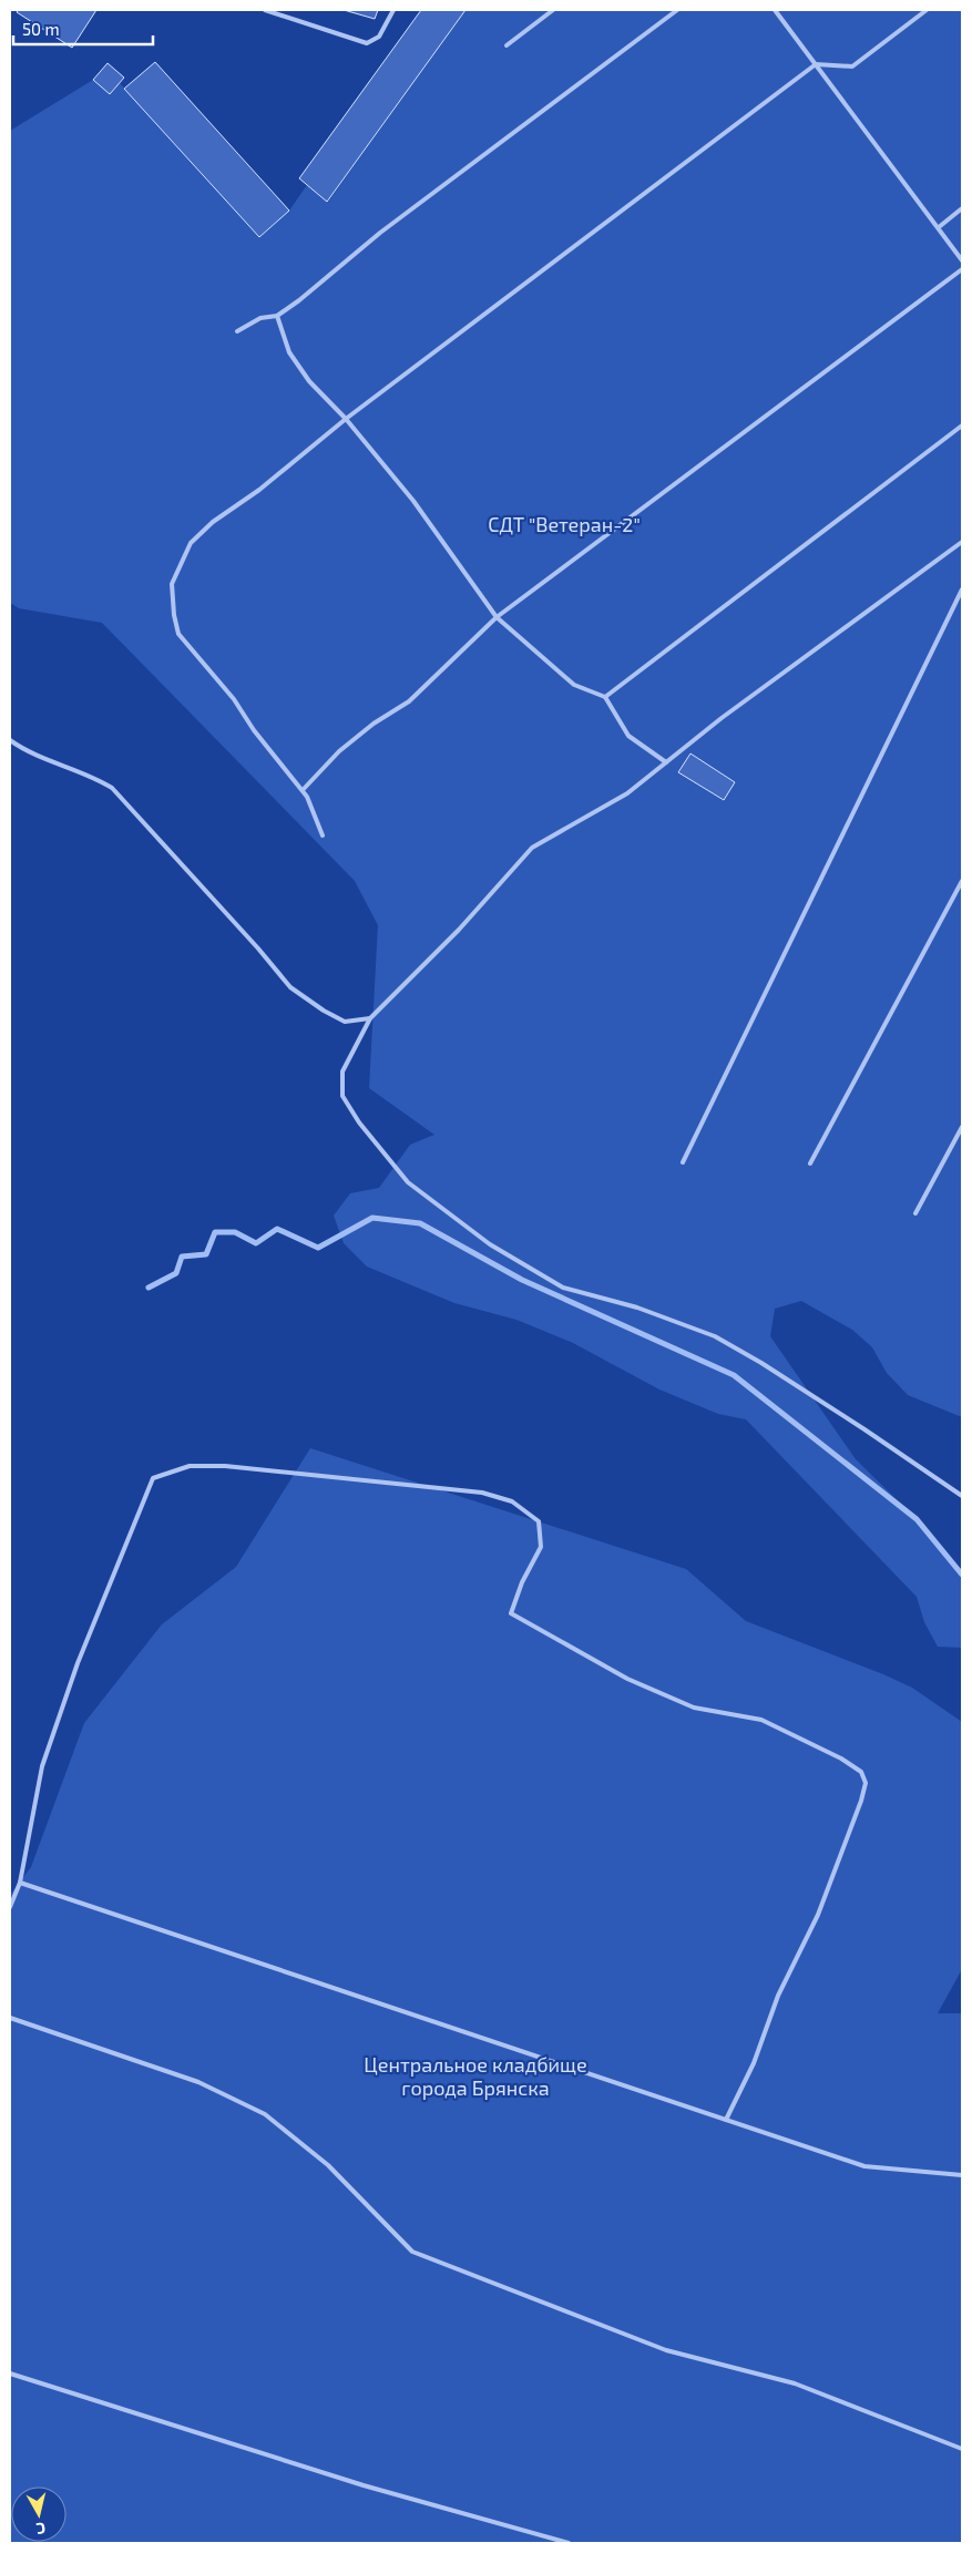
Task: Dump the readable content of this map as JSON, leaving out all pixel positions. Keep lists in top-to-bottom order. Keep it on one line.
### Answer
{"parks":["СДТ \"Ветеран-2\"","Центральное кладбище города Брянска"],"scale_bar":"50 m","north":"bottom"}
